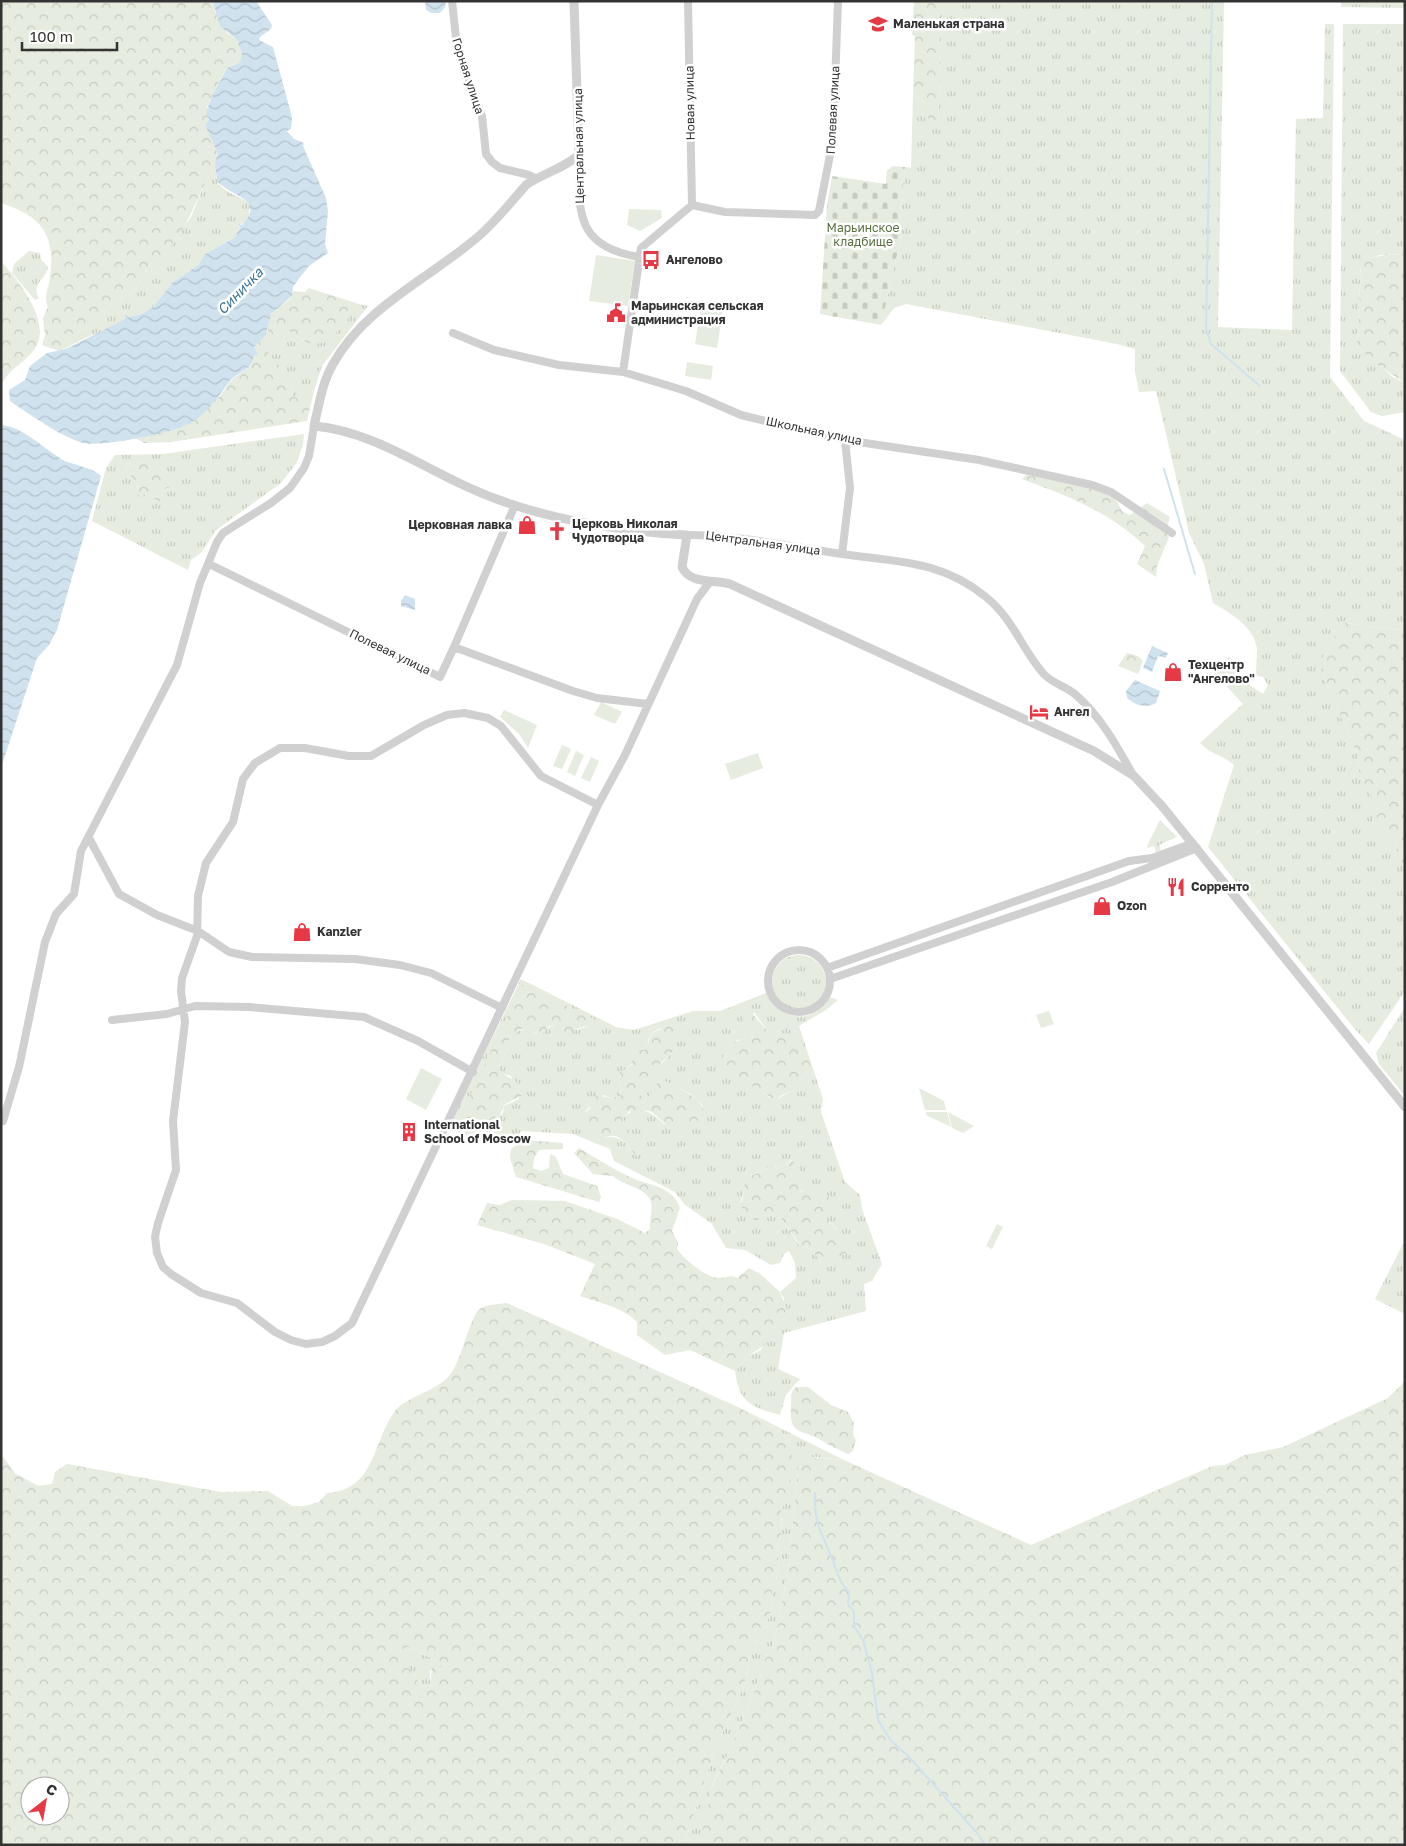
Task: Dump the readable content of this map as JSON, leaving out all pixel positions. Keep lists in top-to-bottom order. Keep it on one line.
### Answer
{"streets":{"street":["Горная улица","Новая улица","Полевая улица","Центральная улица","Школьная улица"]},"crossings":[["Новая улица","Полевая улица"]],"water":["Синичка"],"parks":["Марьинское кладбище"],"places":{"school or university":["Маленькая страна"],"bus stop":["Ангелово"],"public building":["Марьинская сельская администрация"],"shop":["Церковная лавка","Техцентр \"Ангелово\"","Ozon","Kanzler"],"church":["Церковь Николая Чудотворца"],"hotel":["Ангел"],"restaurant":["Сорренто"],"building":["International School of Moscow"]},"scale_bar":"100 m","north":"top right"}
